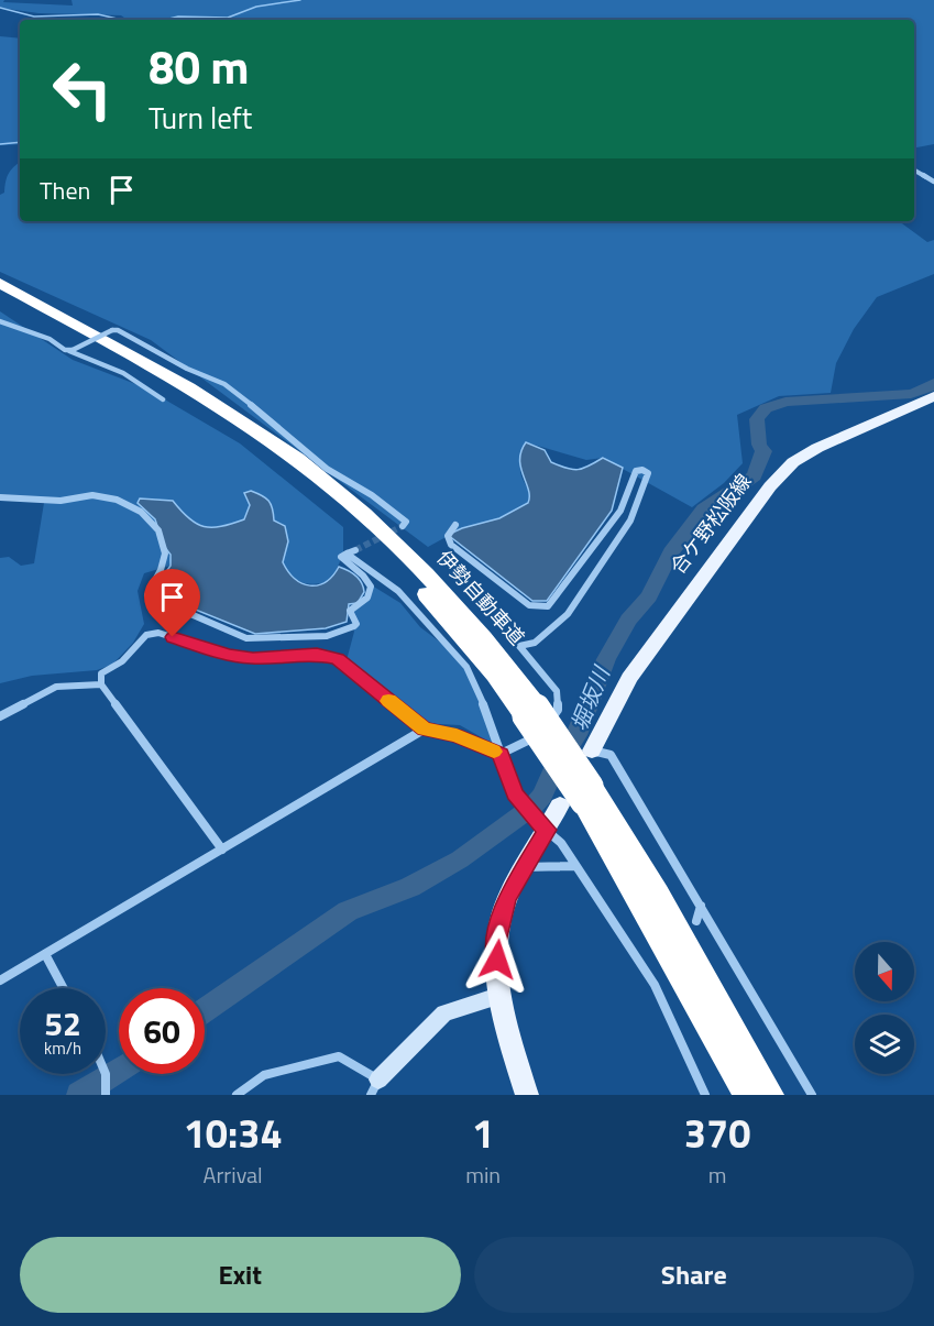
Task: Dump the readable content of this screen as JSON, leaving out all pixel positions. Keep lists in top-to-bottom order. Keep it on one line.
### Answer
{"streets":{"highway":["伊勢自動車道"],"main road":["合ケ野松阪線"]},"water":["堀坂川"],"north":"bottom","page":{"turn":["80 m","Turn left"],"then":"Then","speed":"52 km/h","limit":"60","eta":["10:34","Arrival","1","min","370","m"],"buttons":["Exit","Share"]}}
